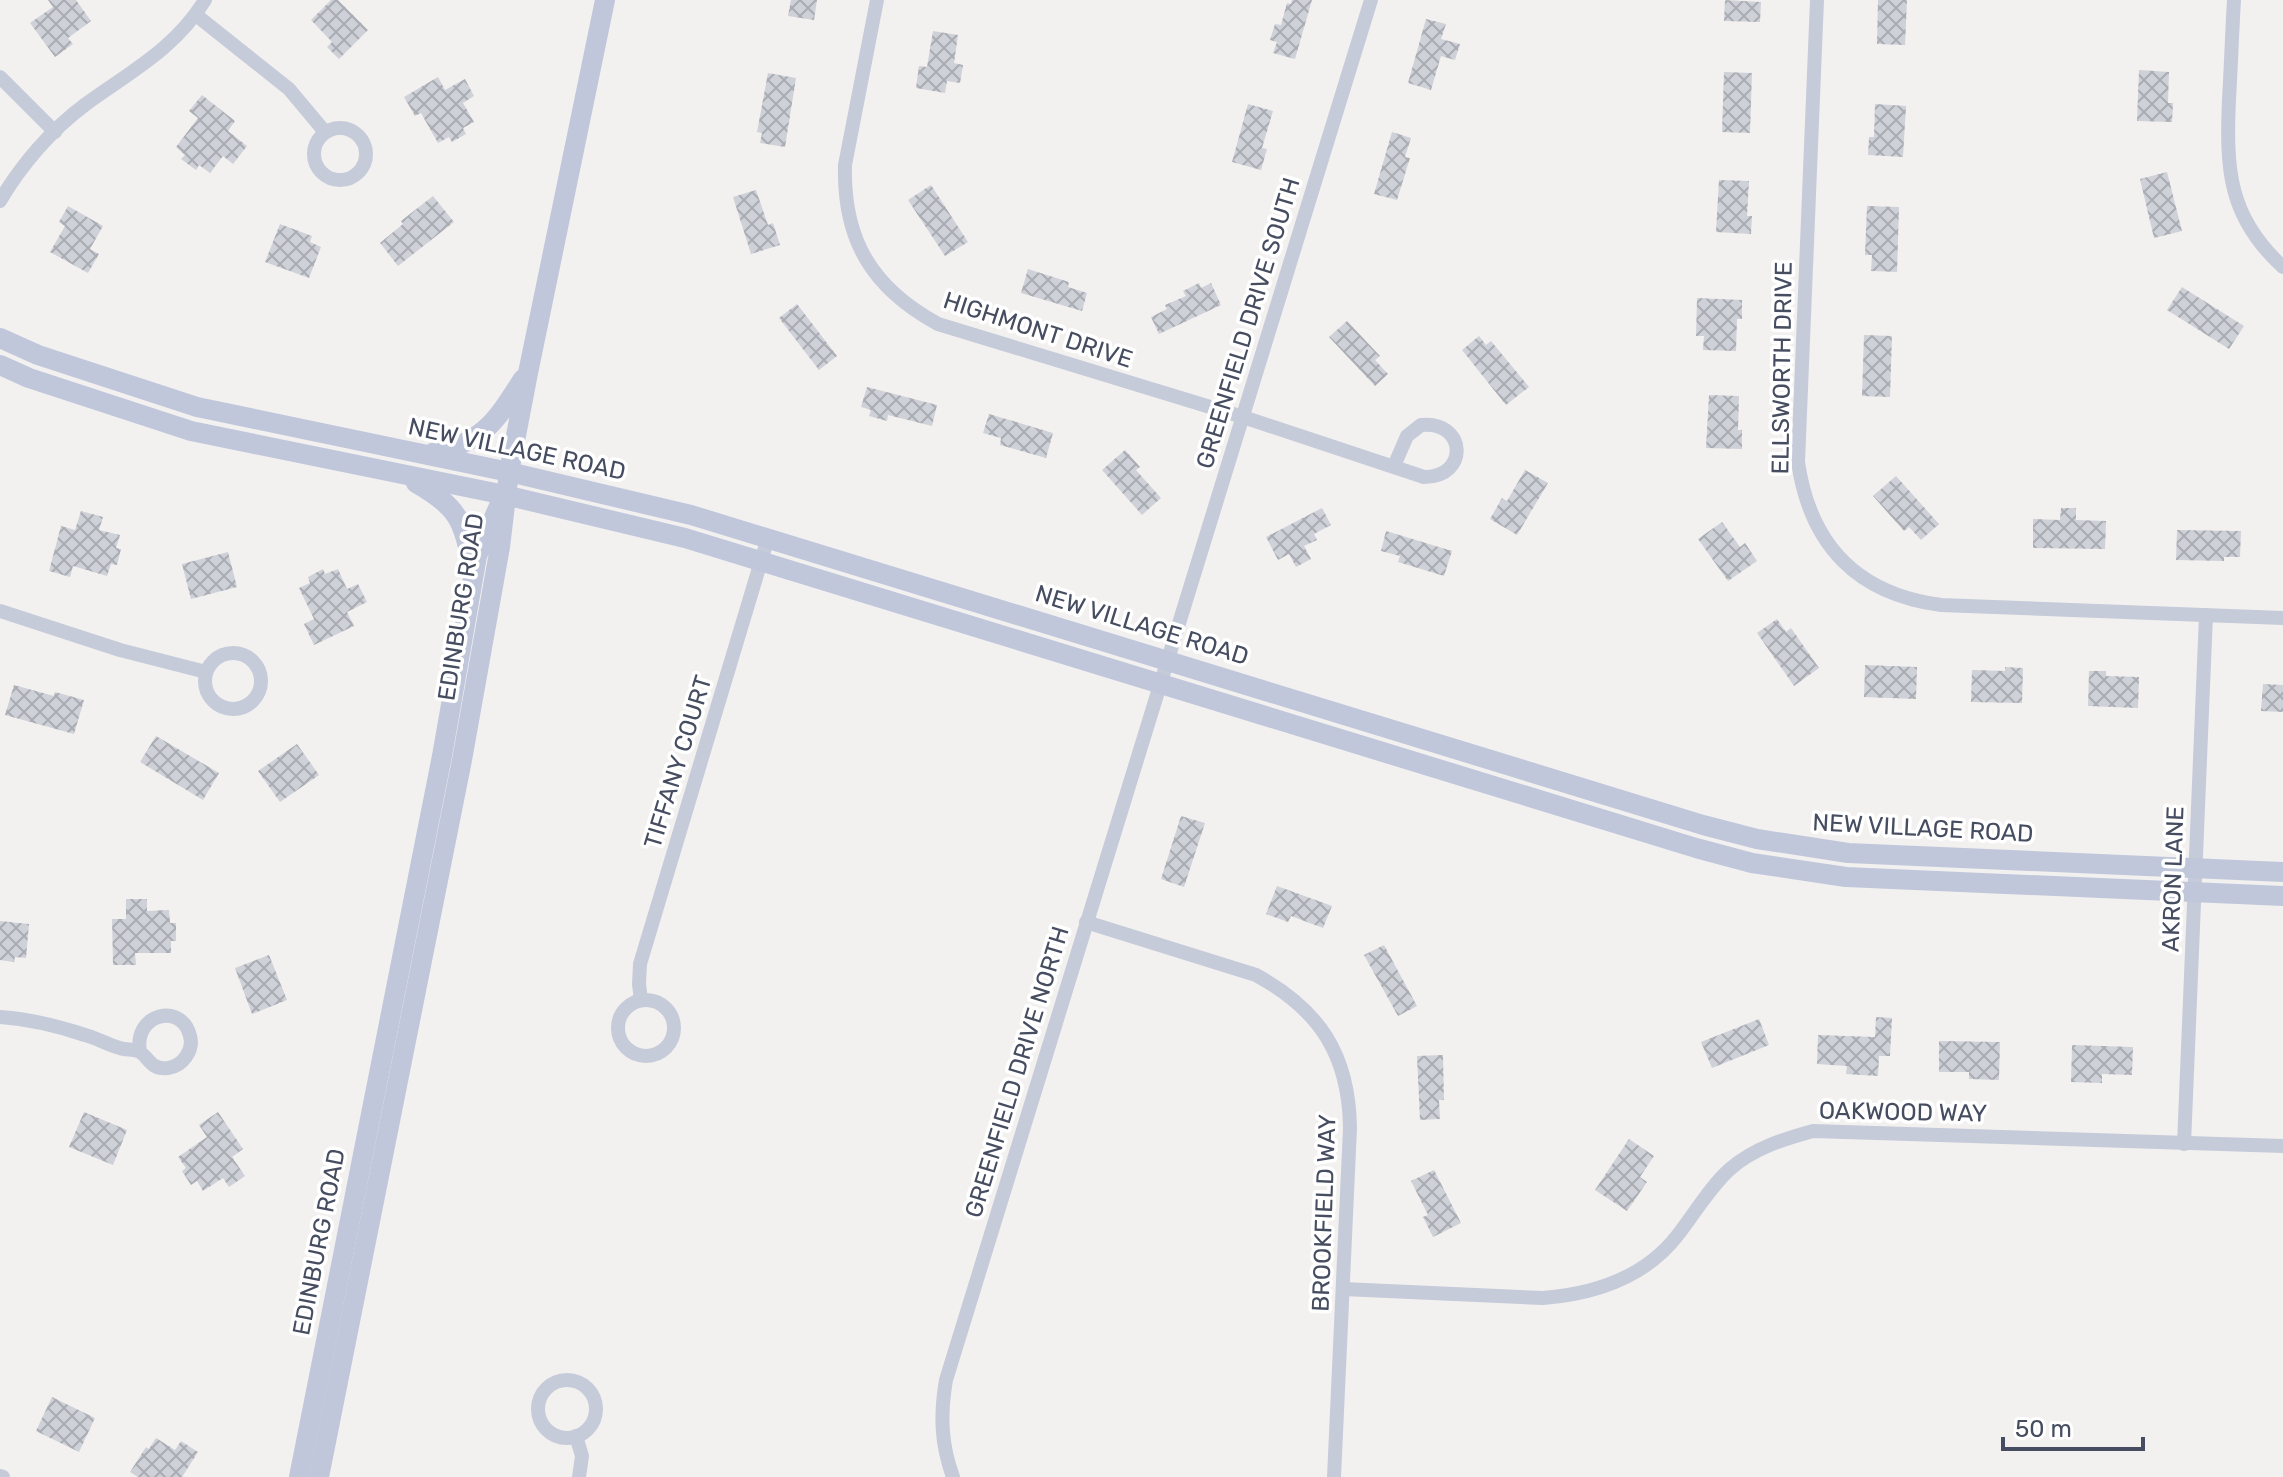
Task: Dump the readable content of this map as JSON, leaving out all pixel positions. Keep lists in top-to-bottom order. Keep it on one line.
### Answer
{"streets":{"main road":["NEW VILLAGE ROAD","EDINBURG ROAD"],"street":["GREENFIELD DRIVE SOUTH","HIGHMONT DRIVE","ELLSWORTH DRIVE","TIFFANY COURT","AKRON LANE","GREENFIELD DRIVE NORTH","OAKWOOD WAY","BROOKFIELD WAY"]},"crossings":[["GREENFIELD DRIVE SOUTH","HIGHMONT DRIVE"],["GREENFIELD DRIVE SOUTH","NEW VILLAGE ROAD"],["GREENFIELD DRIVE SOUTH","GREENFIELD DRIVE NORTH"],["ELLSWORTH DRIVE","AKRON LANE"],["NEW VILLAGE ROAD","EDINBURG ROAD"],["NEW VILLAGE ROAD","TIFFANY COURT"],["NEW VILLAGE ROAD","AKRON LANE"],["NEW VILLAGE ROAD","GREENFIELD DRIVE NORTH"],["AKRON LANE","OAKWOOD WAY"],["GREENFIELD DRIVE NORTH","BROOKFIELD WAY"],["OAKWOOD WAY","BROOKFIELD WAY"]],"scale_bar":"50 m"}
